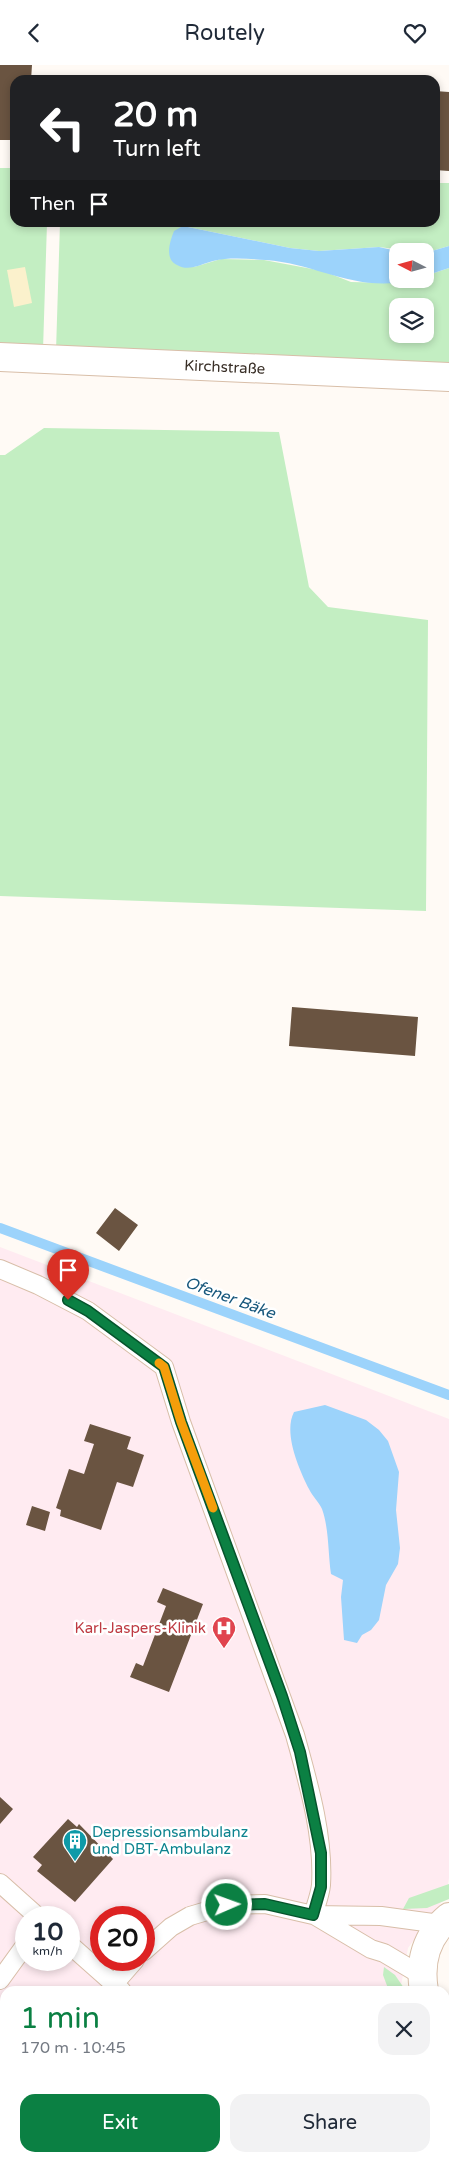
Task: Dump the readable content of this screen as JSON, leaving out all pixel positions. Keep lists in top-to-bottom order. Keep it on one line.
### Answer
{"streets":{"street":["Kirchstraße"]},"water":["Ofener Bäke"],"places":{"hospital":["Karl-Jaspers-Klinik"],"building":["Depressionsambulanz und DBT-Ambulanz"]},"north":"left","page":{"header":"Routely","turn":["20 m","Turn left"],"then":"Then","speed":"10 km/h","limit":"20","heading":["1 min","170 m · 10:45"],"buttons":["Exit","Share"]}}
